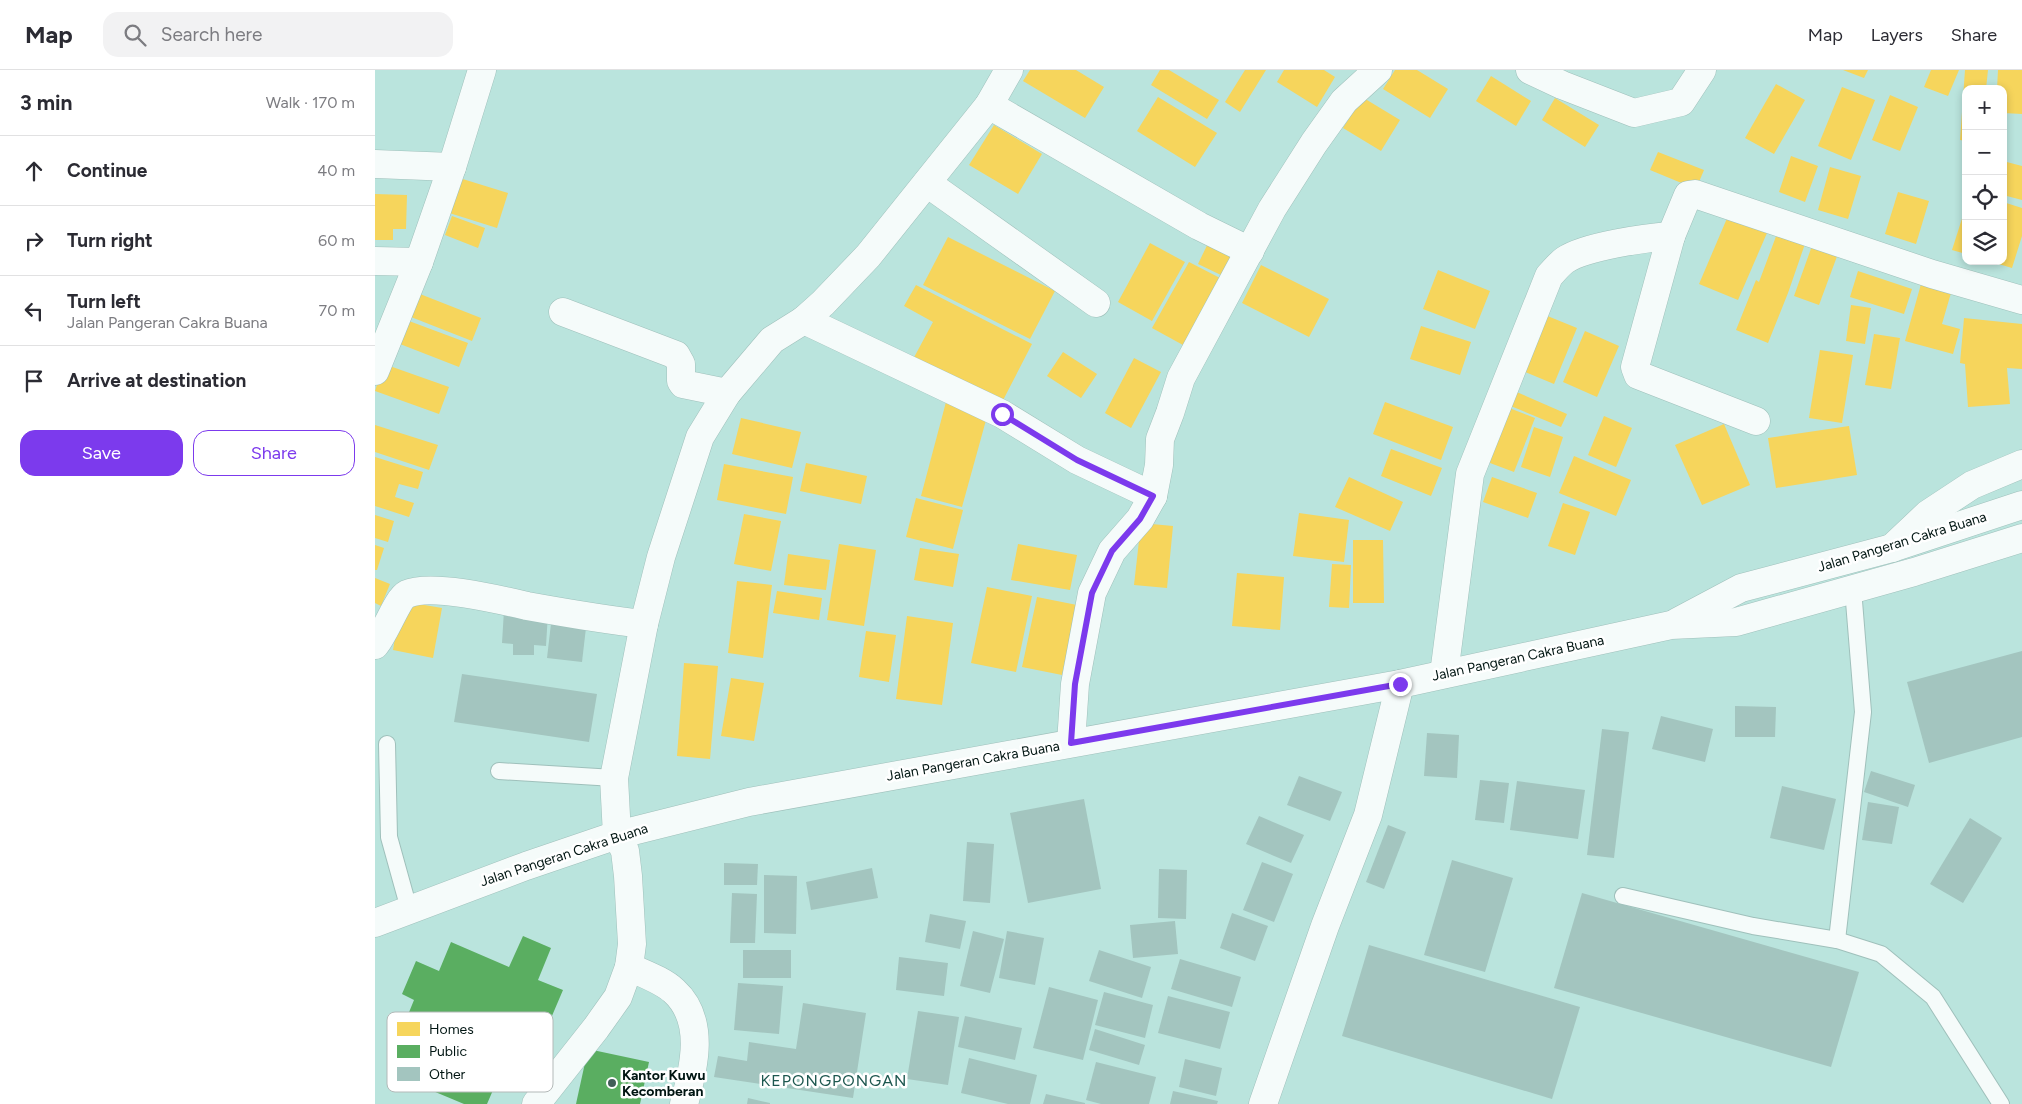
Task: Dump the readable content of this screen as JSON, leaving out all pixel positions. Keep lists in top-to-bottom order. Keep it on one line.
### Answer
{"streets":{"street":["Jalan Pangeran Cakra Buana"]},"districts":["KEPONGPONGAN"],"places":["Kantor Kuwu Kecomberan"],"legend":["Homes","Public","Other"],"page":{"header":"Map","search":"Search here","nav":["Map","Layers","Share"],"heading":["3 min","Walk · 170 m"],"map_buttons":["+","−"],"list":[["Continue","40 m"],["Turn right","60 m"],["Turn left","Jalan Pangeran Cakra Buana","70 m"],"Arrive at destination"],"buttons":["Save","Share"]}}
